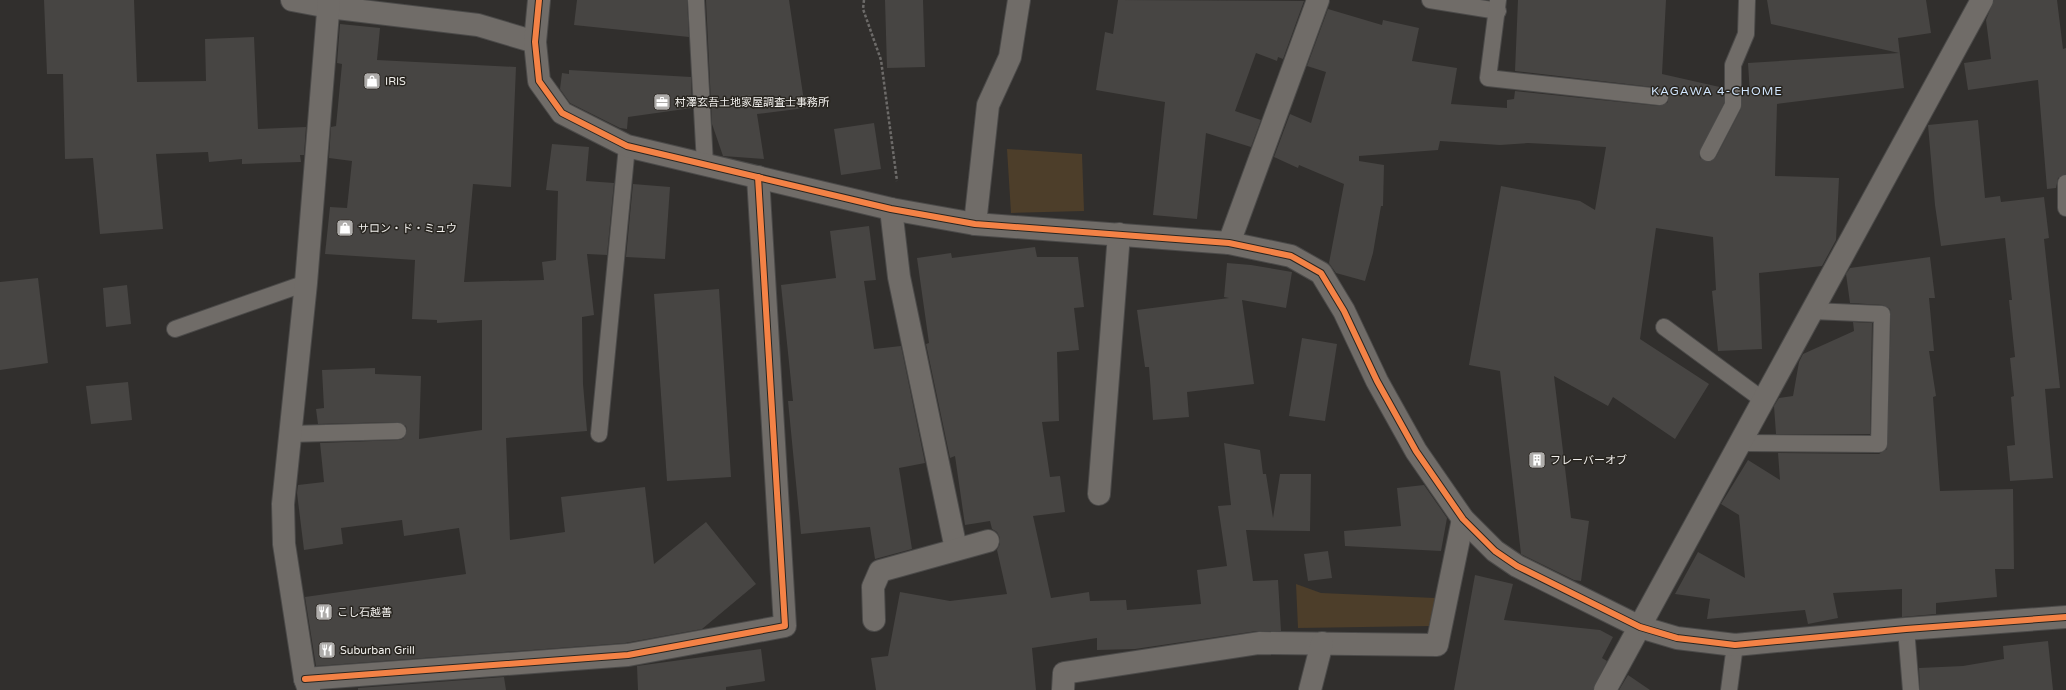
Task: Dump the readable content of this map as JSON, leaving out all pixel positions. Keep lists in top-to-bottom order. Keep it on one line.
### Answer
{"districts":["KAGAWA 4-CHOME"],"places":{"shop":["IRIS","サロン・ド・ミュウ"],"office":["村澤玄吾土地家屋調査士事務所"],"building":["フレーバーオブ"],"restaurant":["こし石越善","Suburban Grill"]}}
